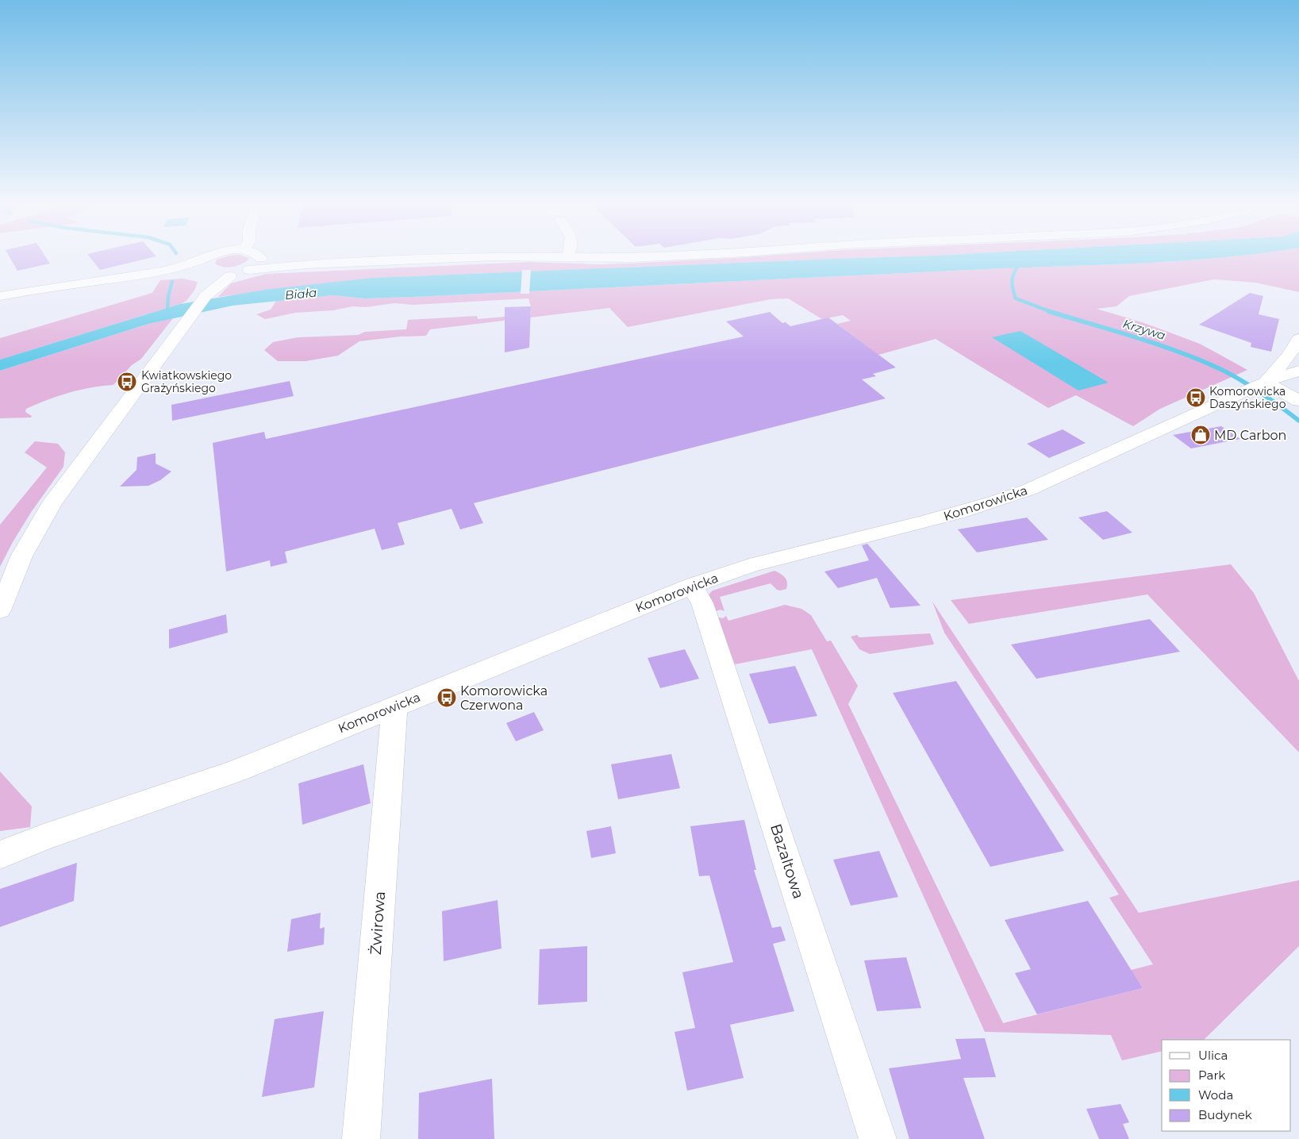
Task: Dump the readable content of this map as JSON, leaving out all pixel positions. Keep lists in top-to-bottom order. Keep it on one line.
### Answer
{"streets":{"street":["Komorowicka","Bazaltowa","Żwirowa"]},"crossings":[["Komorowicka","Bazaltowa"],["Komorowicka","Żwirowa"]],"water":["Biała","Krzywa"],"places":{"bus stop":["Kwiatkowskiego Grażyńskiego","Komorowicka Daszyńskiego","Komorowicka Czerwona"],"shop":["MD Carbon"]},"legend":["Ulica","Park","Woda","Budynek"]}
